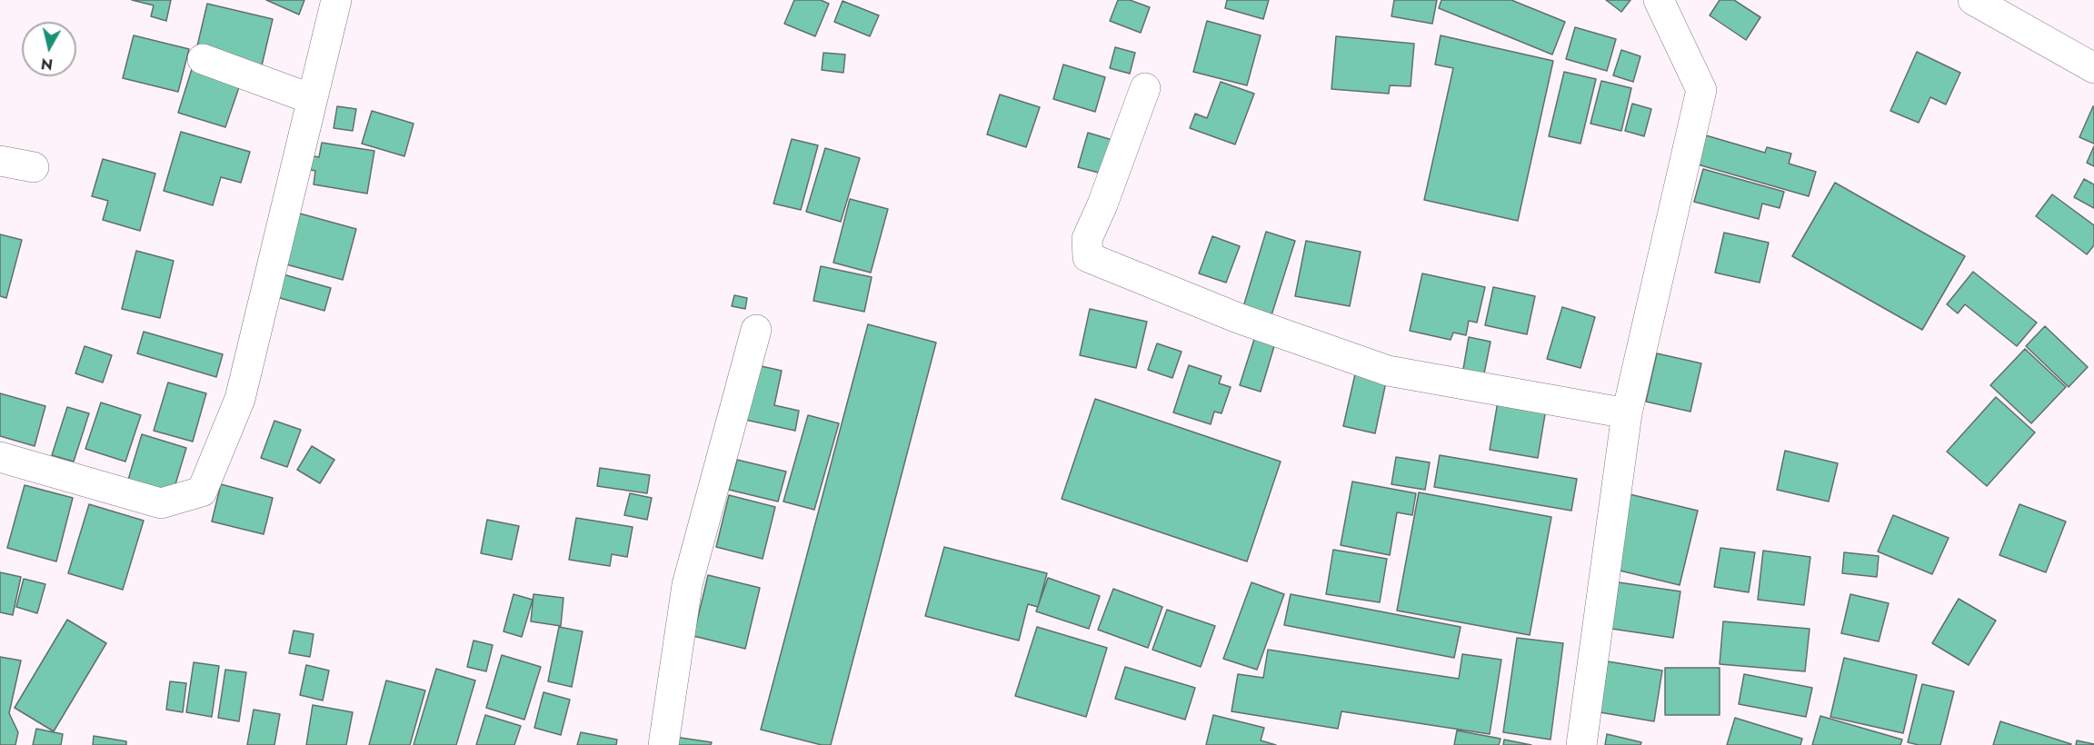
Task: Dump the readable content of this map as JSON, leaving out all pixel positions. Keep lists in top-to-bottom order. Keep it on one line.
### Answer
{"north":"bottom"}
